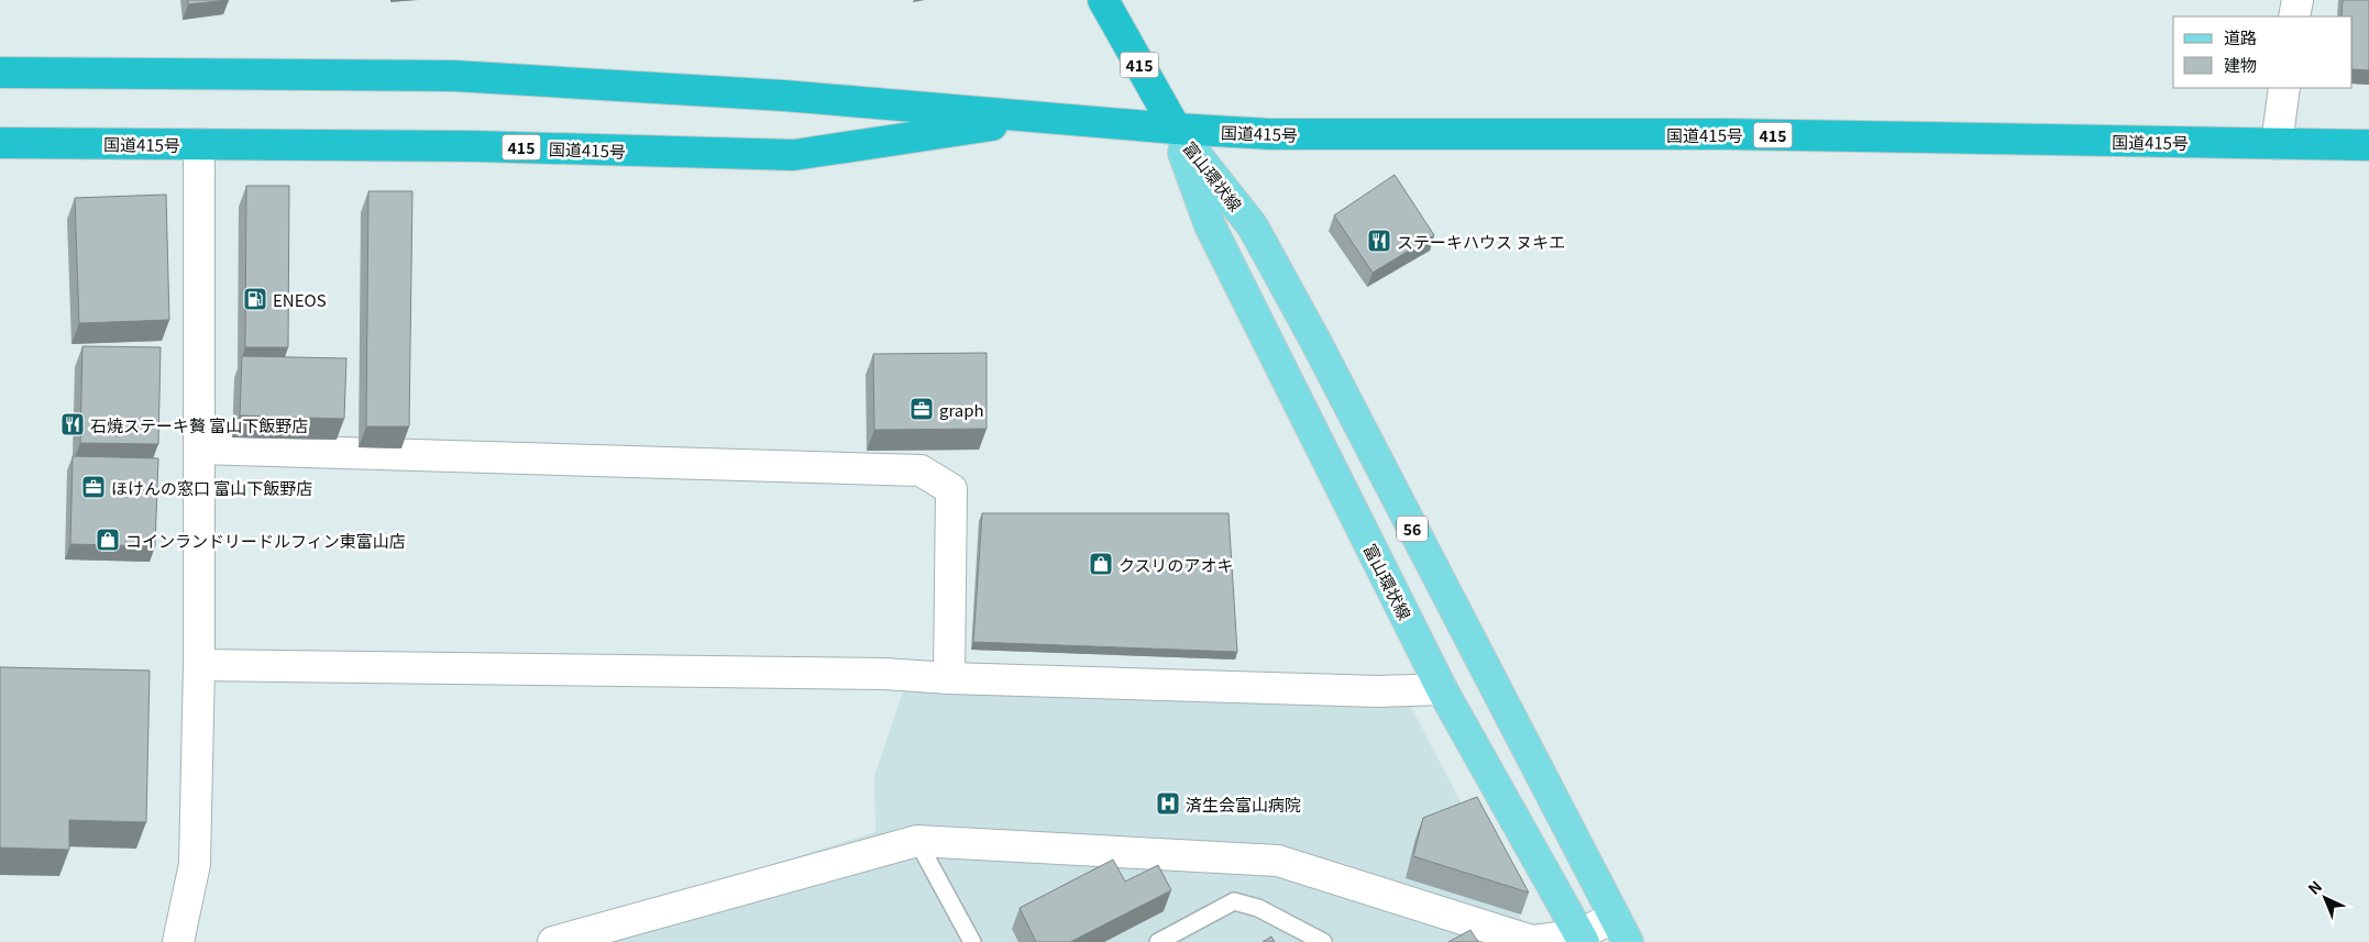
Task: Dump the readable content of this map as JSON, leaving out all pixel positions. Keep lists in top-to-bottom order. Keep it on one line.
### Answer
{"streets":{"highway":["415","国道415号"],"main road":["富山環状線","56"]},"crossings":[["415","国道415号"],["415","富山環状線"],["国道415号","富山環状線"]],"places":{"restaurant":["ステーキハウス ヌキエ","石焼ステーキ贅 富山下飯野店"],"fuel station":["ENEOS"],"office":["graph","ほけんの窓口 富山下飯野店"],"shop":["コインランドリードルフィン東富山店","クスリのアオキ"],"hospital":["済生会富山病院"]},"legend":["道路","建物"],"north":"top left"}
